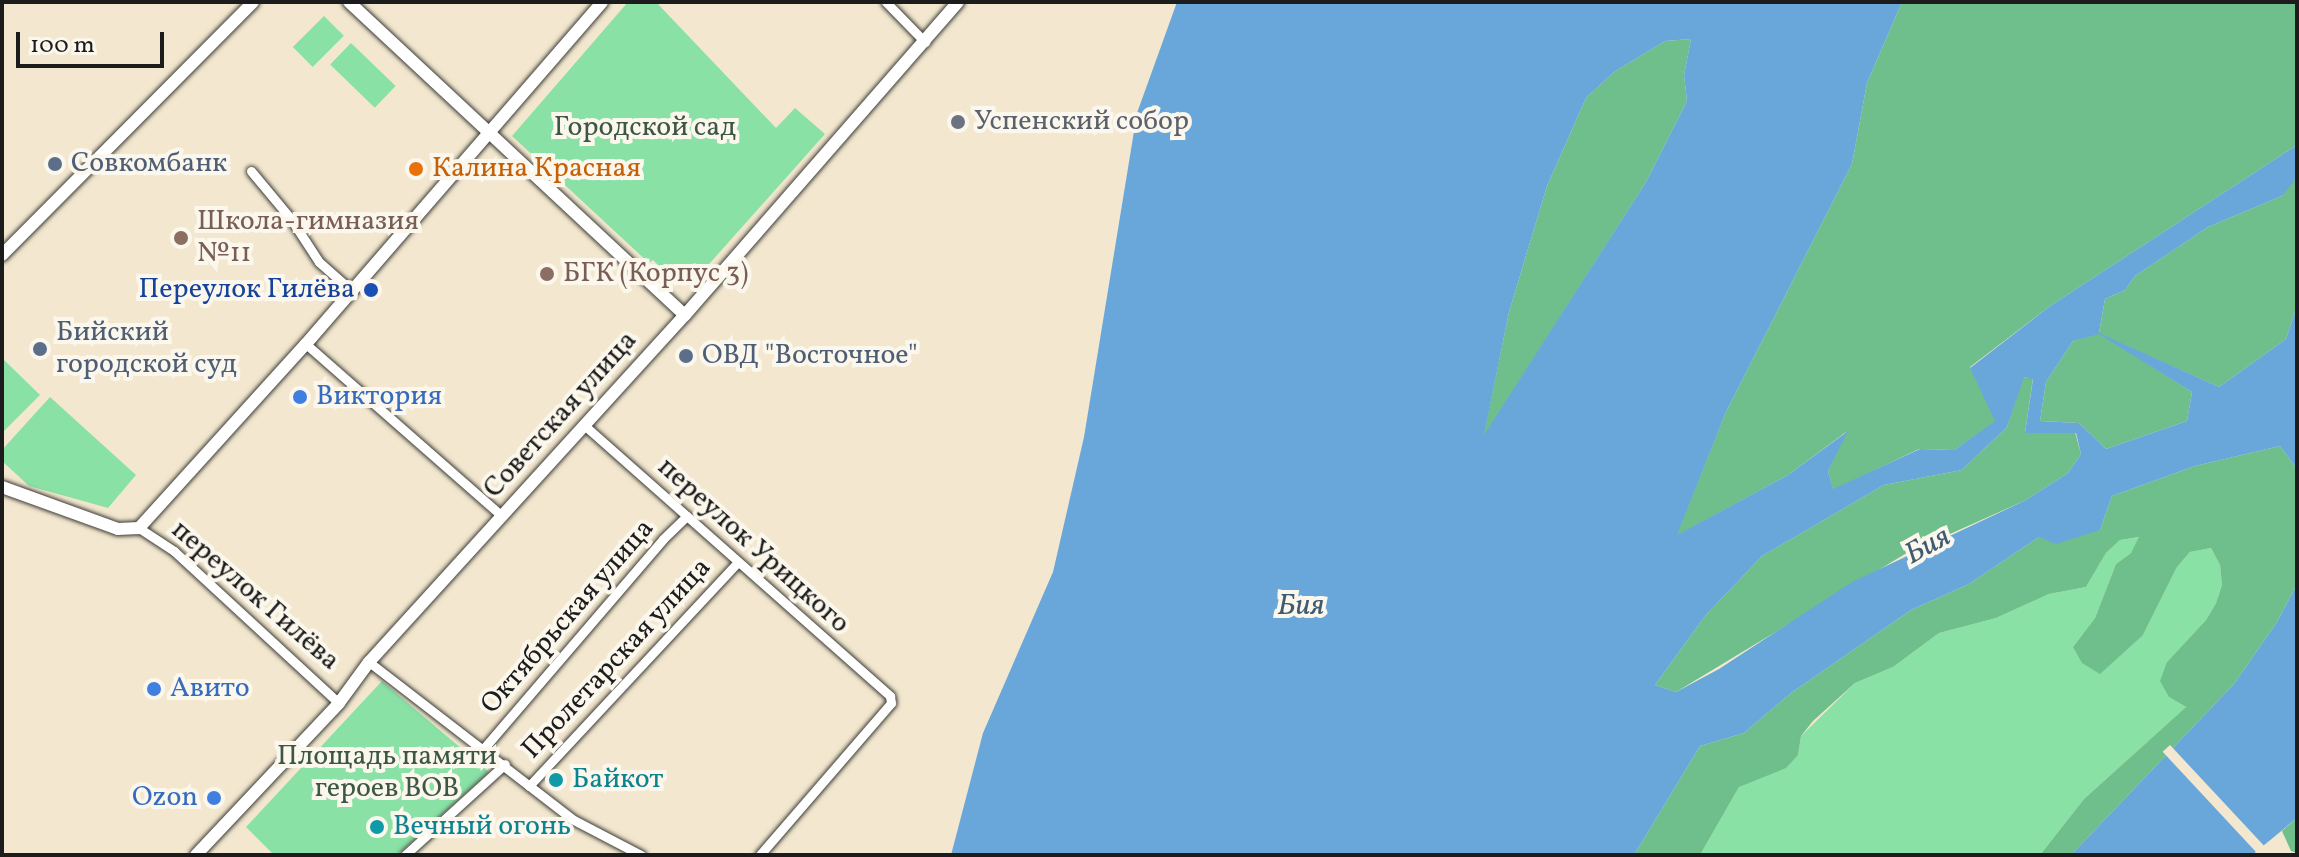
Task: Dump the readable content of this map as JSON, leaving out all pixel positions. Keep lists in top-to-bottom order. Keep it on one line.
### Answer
{"streets":{"street":["Советская улица","переулок Урицкого","переулок Гилёва","Октябрьская улица","Пролетарская улица"]},"crossings":[["Советская улица","переулок Урицкого"],["Советская улица","переулок Гилёва"],["переулок Урицкого","Октябрьская улица"],["переулок Урицкого","Пролетарская улица"]],"water":["Бия"],"parks":["Городской сад","Площадь памяти героев ВОВ"],"places":["Успенский собор","Совкомбанк","Калина Красная","Школа-гимназия №11","БГК (Корпус 3)","Переулок Гилёва","Бийский городской суд","ОВД \"Восточное\"","Виктория","Авито","Байкот","Ozon","Вечный огонь"],"scale_bar":"100 m"}
